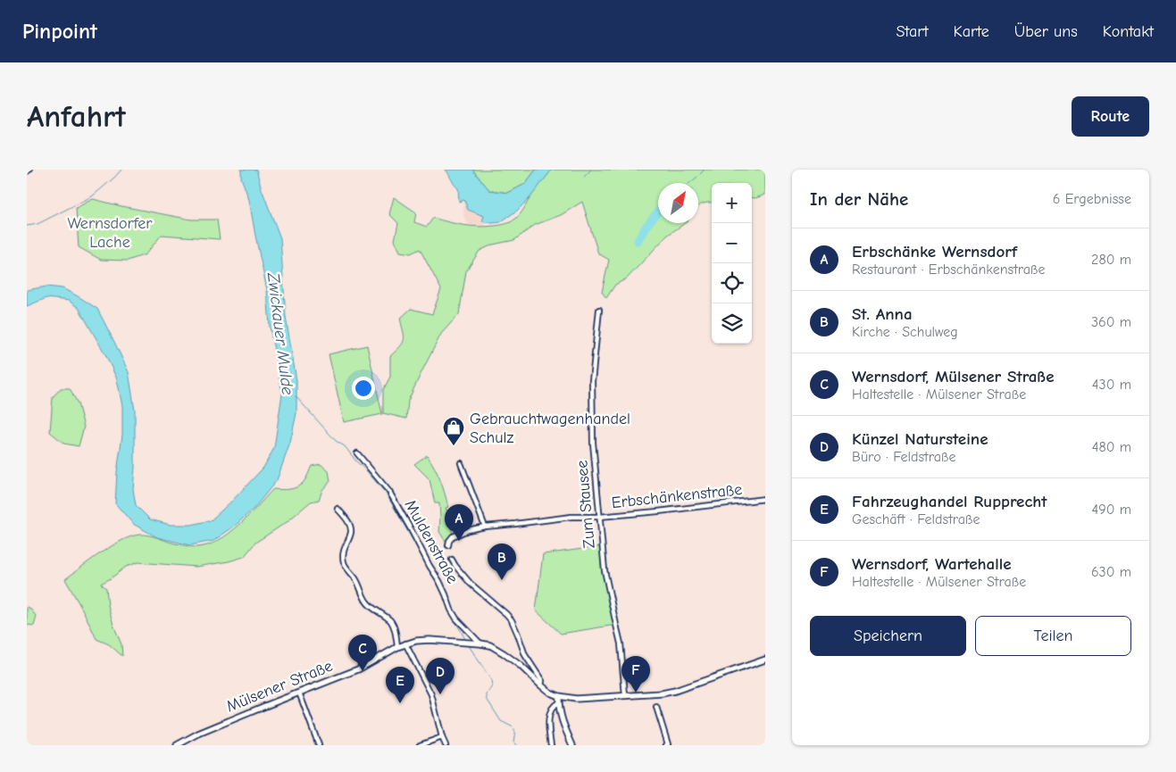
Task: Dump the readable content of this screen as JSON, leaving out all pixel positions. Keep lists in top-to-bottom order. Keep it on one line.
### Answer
{"streets":{"street":["Erbschänkenstraße","Zum Stausee","Muldenstraße","Mülsener Straße"]},"crossings":[["Erbschänkenstraße","Zum Stausee"],["Zum Stausee","Mülsener Straße"],["Muldenstraße","Mülsener Straße"]],"water":["Zwickauer Mulde"],"parks":["Wernsdorfer Lache"],"places":{"shop":["Gebrauchtwagenhandel Schulz"]},"north":"top right","page":{"header":"Pinpoint","nav":["Start","Karte","Über uns","Kontakt"],"buttons":["Route",["Speichern","Teilen"]],"title":"Anfahrt","heading":["In der Nähe","6 Ergebnisse"],"map_buttons":["+","−"],"list":[{"mark":"A","name":"Erbschänke Wernsdorf","note":"Restaurant · Erbschänkenstraße","value":"280 m"},{"mark":"B","name":"St. Anna","note":"Kirche · Schulweg","value":"360 m"},{"mark":"C","name":"Wernsdorf, Mülsener Straße","note":"Haltestelle · Mülsener Straße","value":"430 m"},{"mark":"D","name":"Künzel Natursteine","note":"Büro · Feldstraße","value":"480 m"},{"mark":"E","name":"Fahrzeughandel Rupprecht","note":"Geschäft · Feldstraße","value":"490 m"},{"mark":"F","name":"Wernsdorf, Wartehalle","note":"Haltestelle · Mülsener Straße","value":"630 m"}],"pins":["A","B","C","F","D","E"]}}
